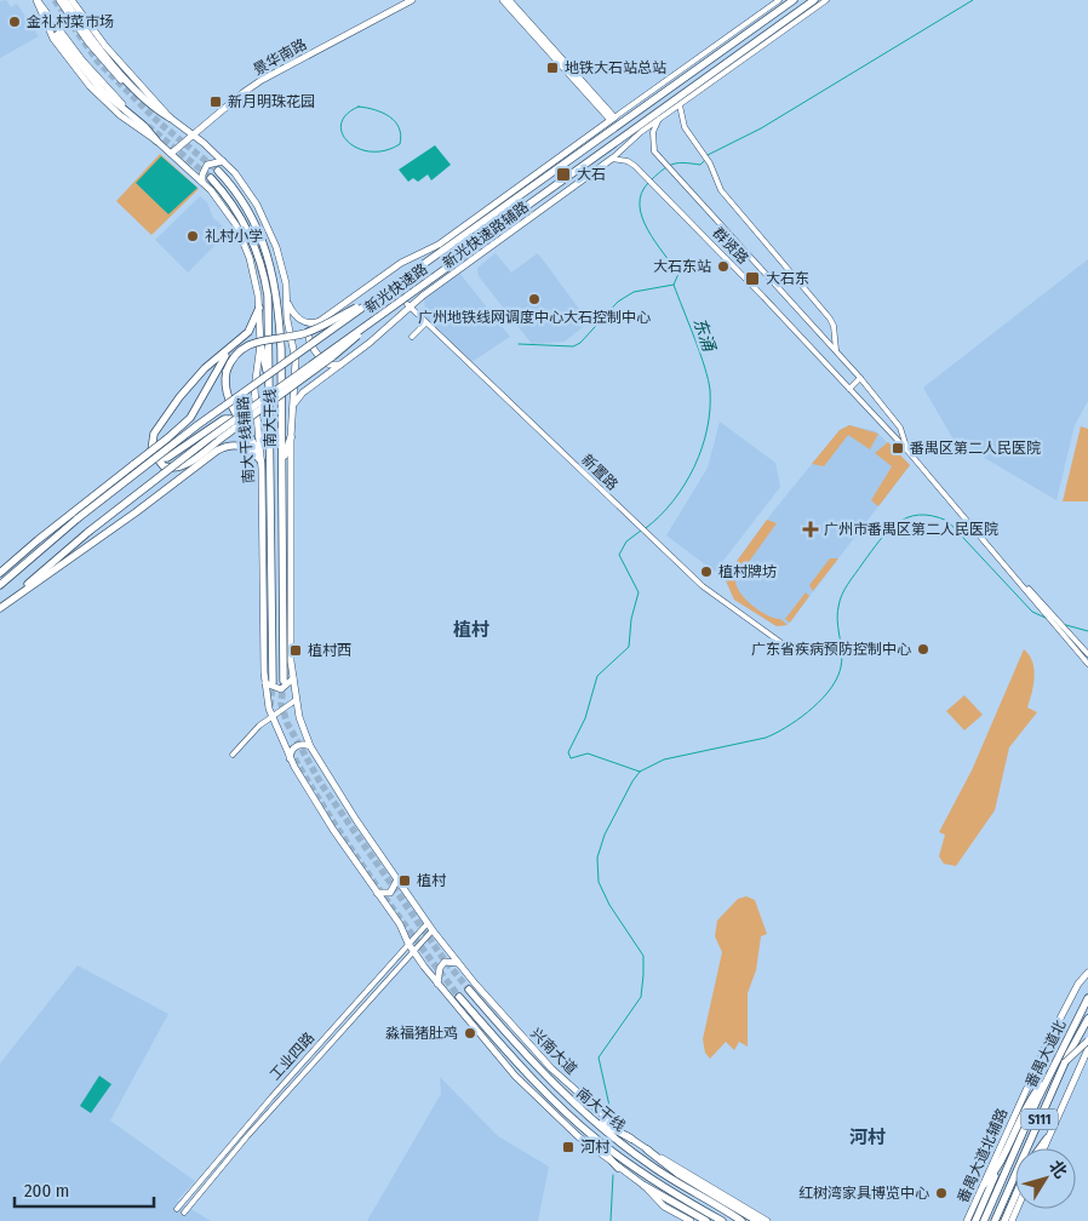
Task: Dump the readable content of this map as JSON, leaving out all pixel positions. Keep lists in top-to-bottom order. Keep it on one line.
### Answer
{"streets":{"highway":["新光快速路","南大干线","番禺大道北","S111"],"main road":["景华南路","新光快速路辅路","南大干线辅路","兴南大道","番禺大道北辅路"],"street":["群贤路","新置路","工业四路"]},"crossings":[["景华南路","南大干线辅路"],["新光快速路辅路","群贤路"],["南大干线辅路","工业四路"],["兴南大道","工业四路"]],"districts":["植村","河村"],"water":["东涌"],"places":{"other":["金礼村菜市场","礼村小学","大石东站","广州地铁线网调度中心大石控制中心","植村牌坊","广东省疾病预防控制中心","淼福猪肚鸡","红树湾家具博览中心"],"transit":["地铁大石站总站","新月明珠花园","大石","大石东","番禺区第二人民医院","植村西","植村","河村"],"health":["广州市番禺区第二人民医院"]},"scale_bar":"200 m","north":"top right"}
